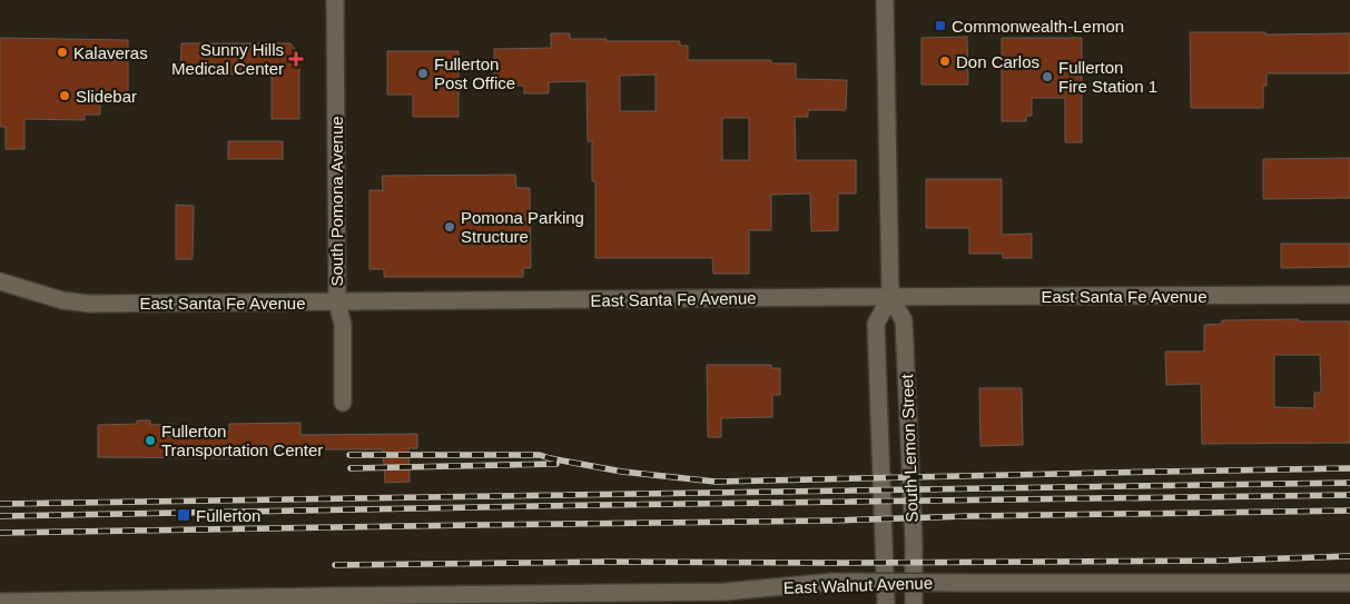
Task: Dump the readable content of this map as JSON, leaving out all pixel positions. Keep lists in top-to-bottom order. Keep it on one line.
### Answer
{"streets":{"street":["South Pomona Avenue","East Santa Fe Avenue","South Lemon Street","East Walnut Avenue"]},"crossings":[["South Pomona Avenue","East Santa Fe Avenue"],["East Santa Fe Avenue","South Lemon Street"]],"places":{"transit":["Commonwealth-Lemon","Fullerton"],"other":["Kalaveras","Don Carlos","Fullerton Post Office","Fullerton Fire Station 1","Slidebar","Pomona Parking Structure","Fullerton Transportation Center"],"health":["Sunny Hills Medical Center"]}}
